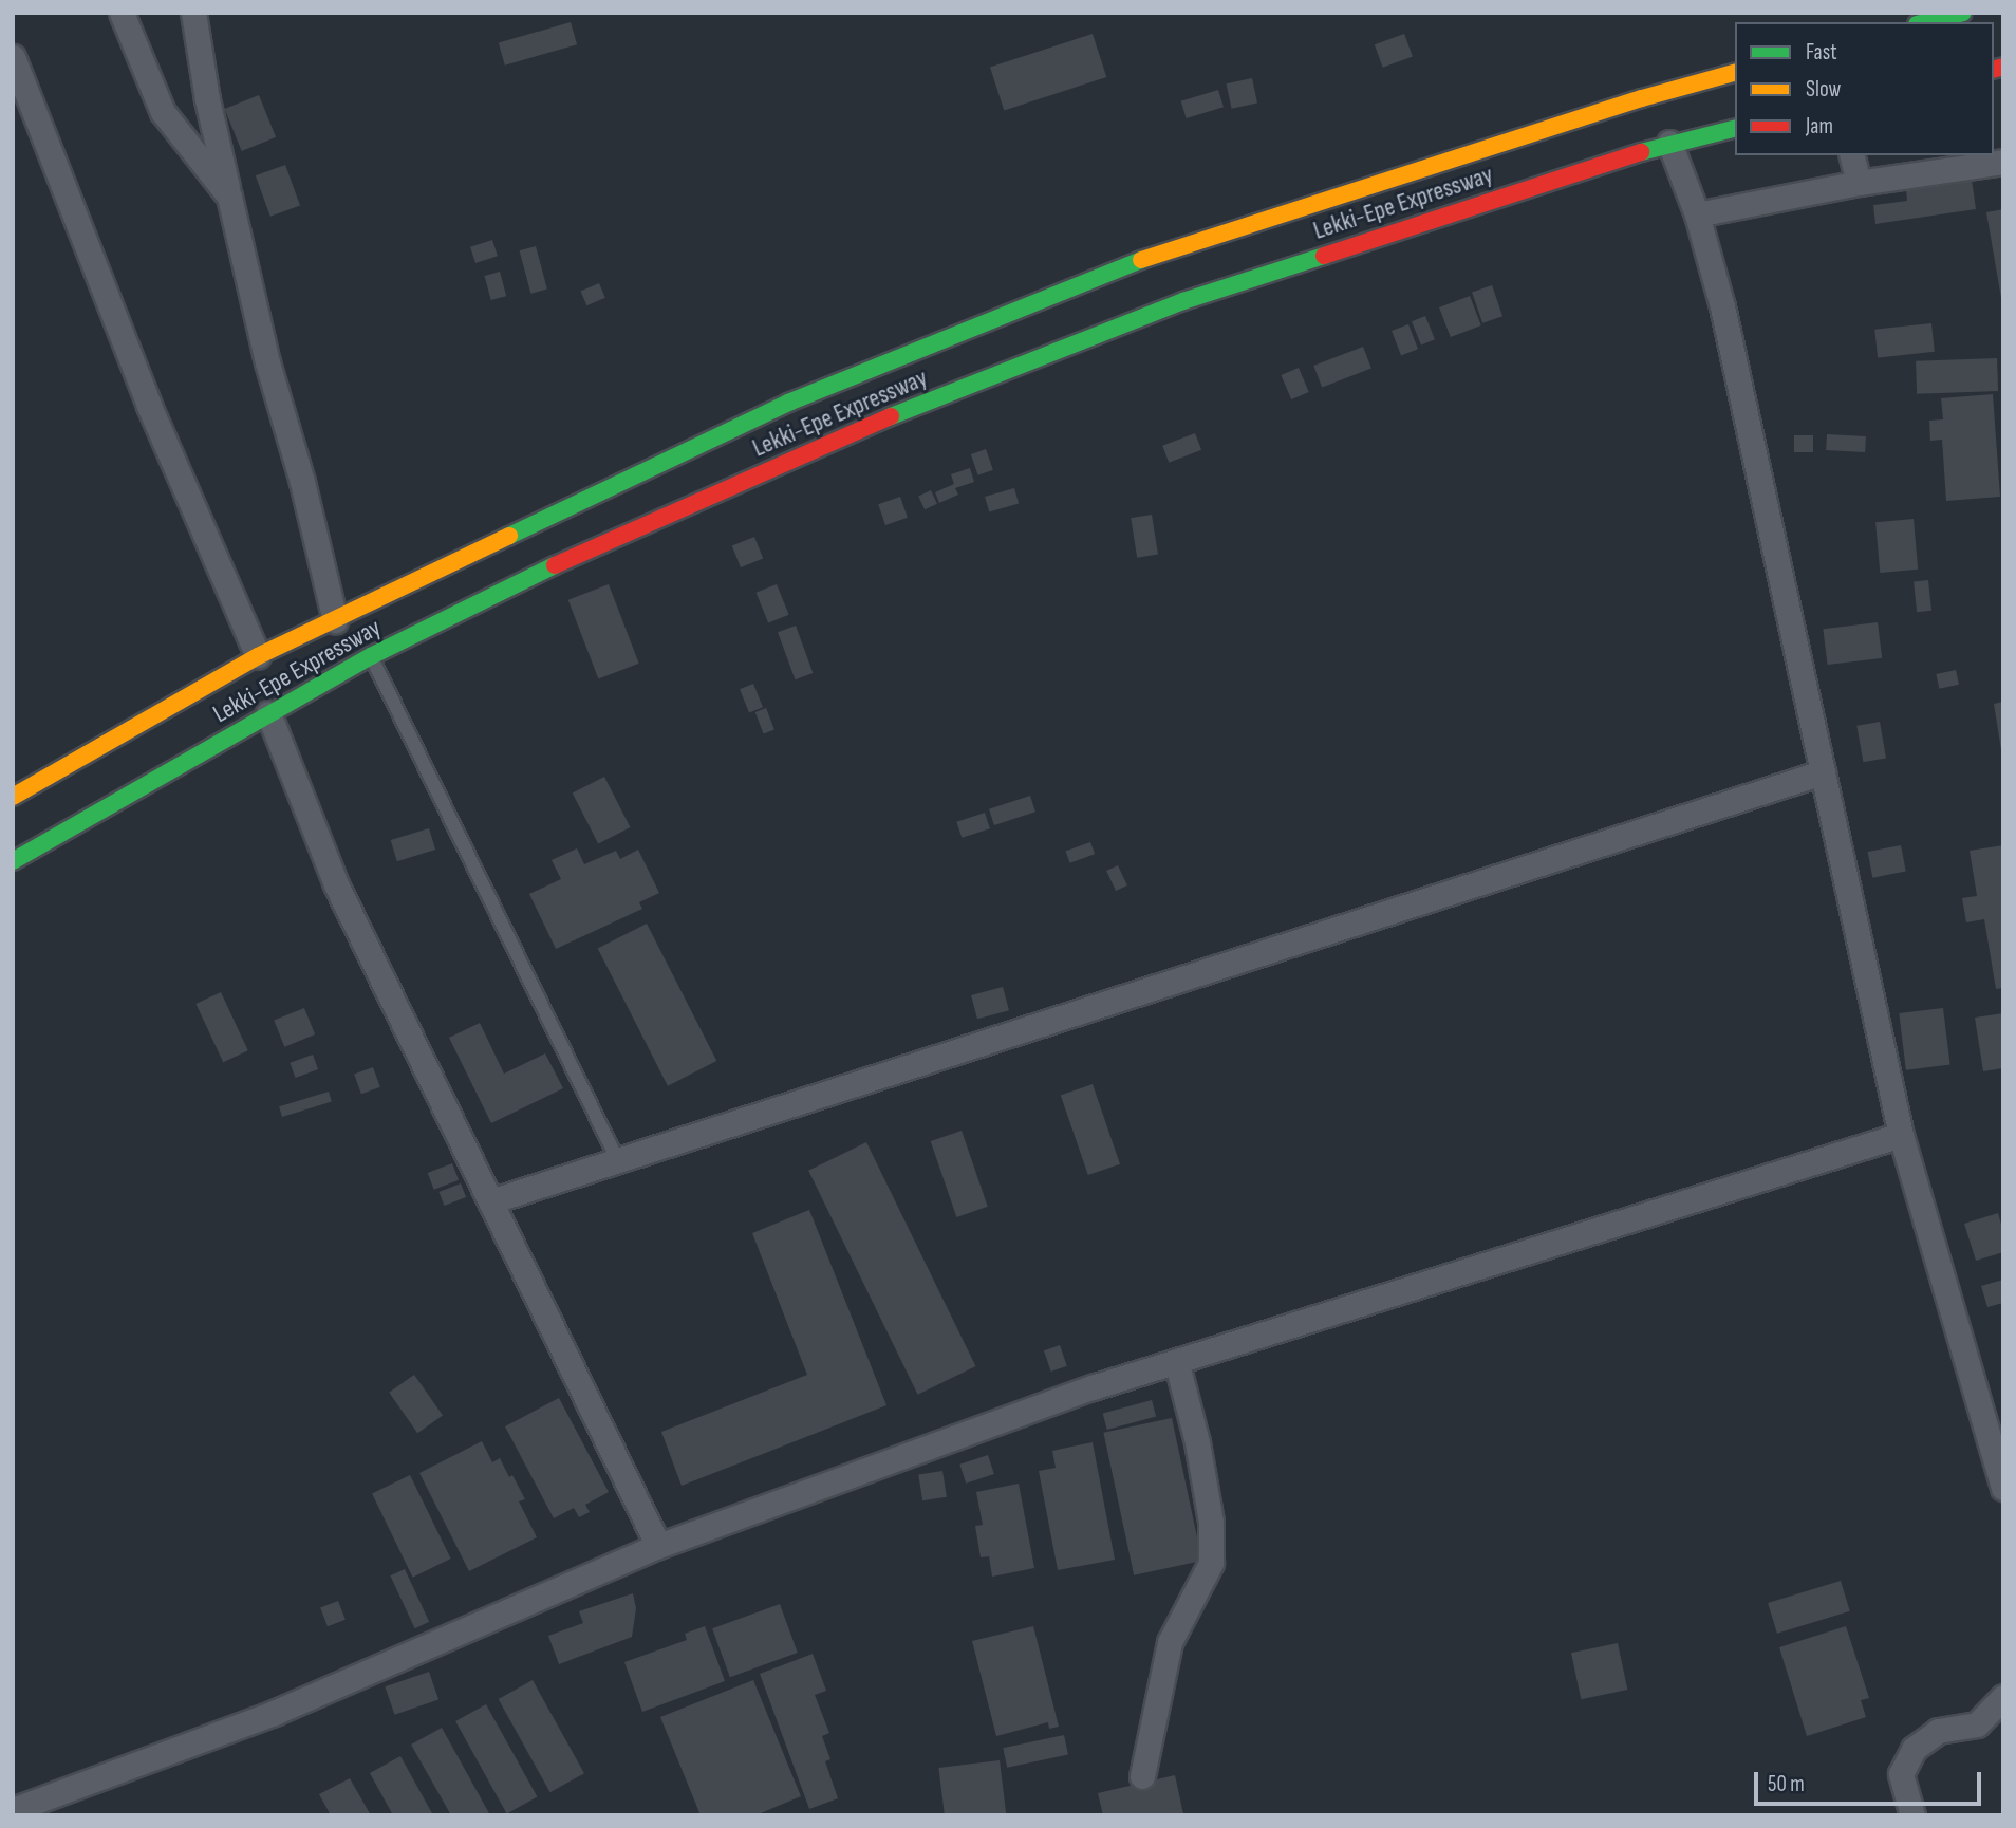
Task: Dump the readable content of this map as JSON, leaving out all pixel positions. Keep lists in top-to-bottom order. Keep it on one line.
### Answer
{"streets":{"highway":["Lekki-Epe Expressway"]},"legend":["Fast","Slow","Jam"],"scale_bar":"50 m"}
